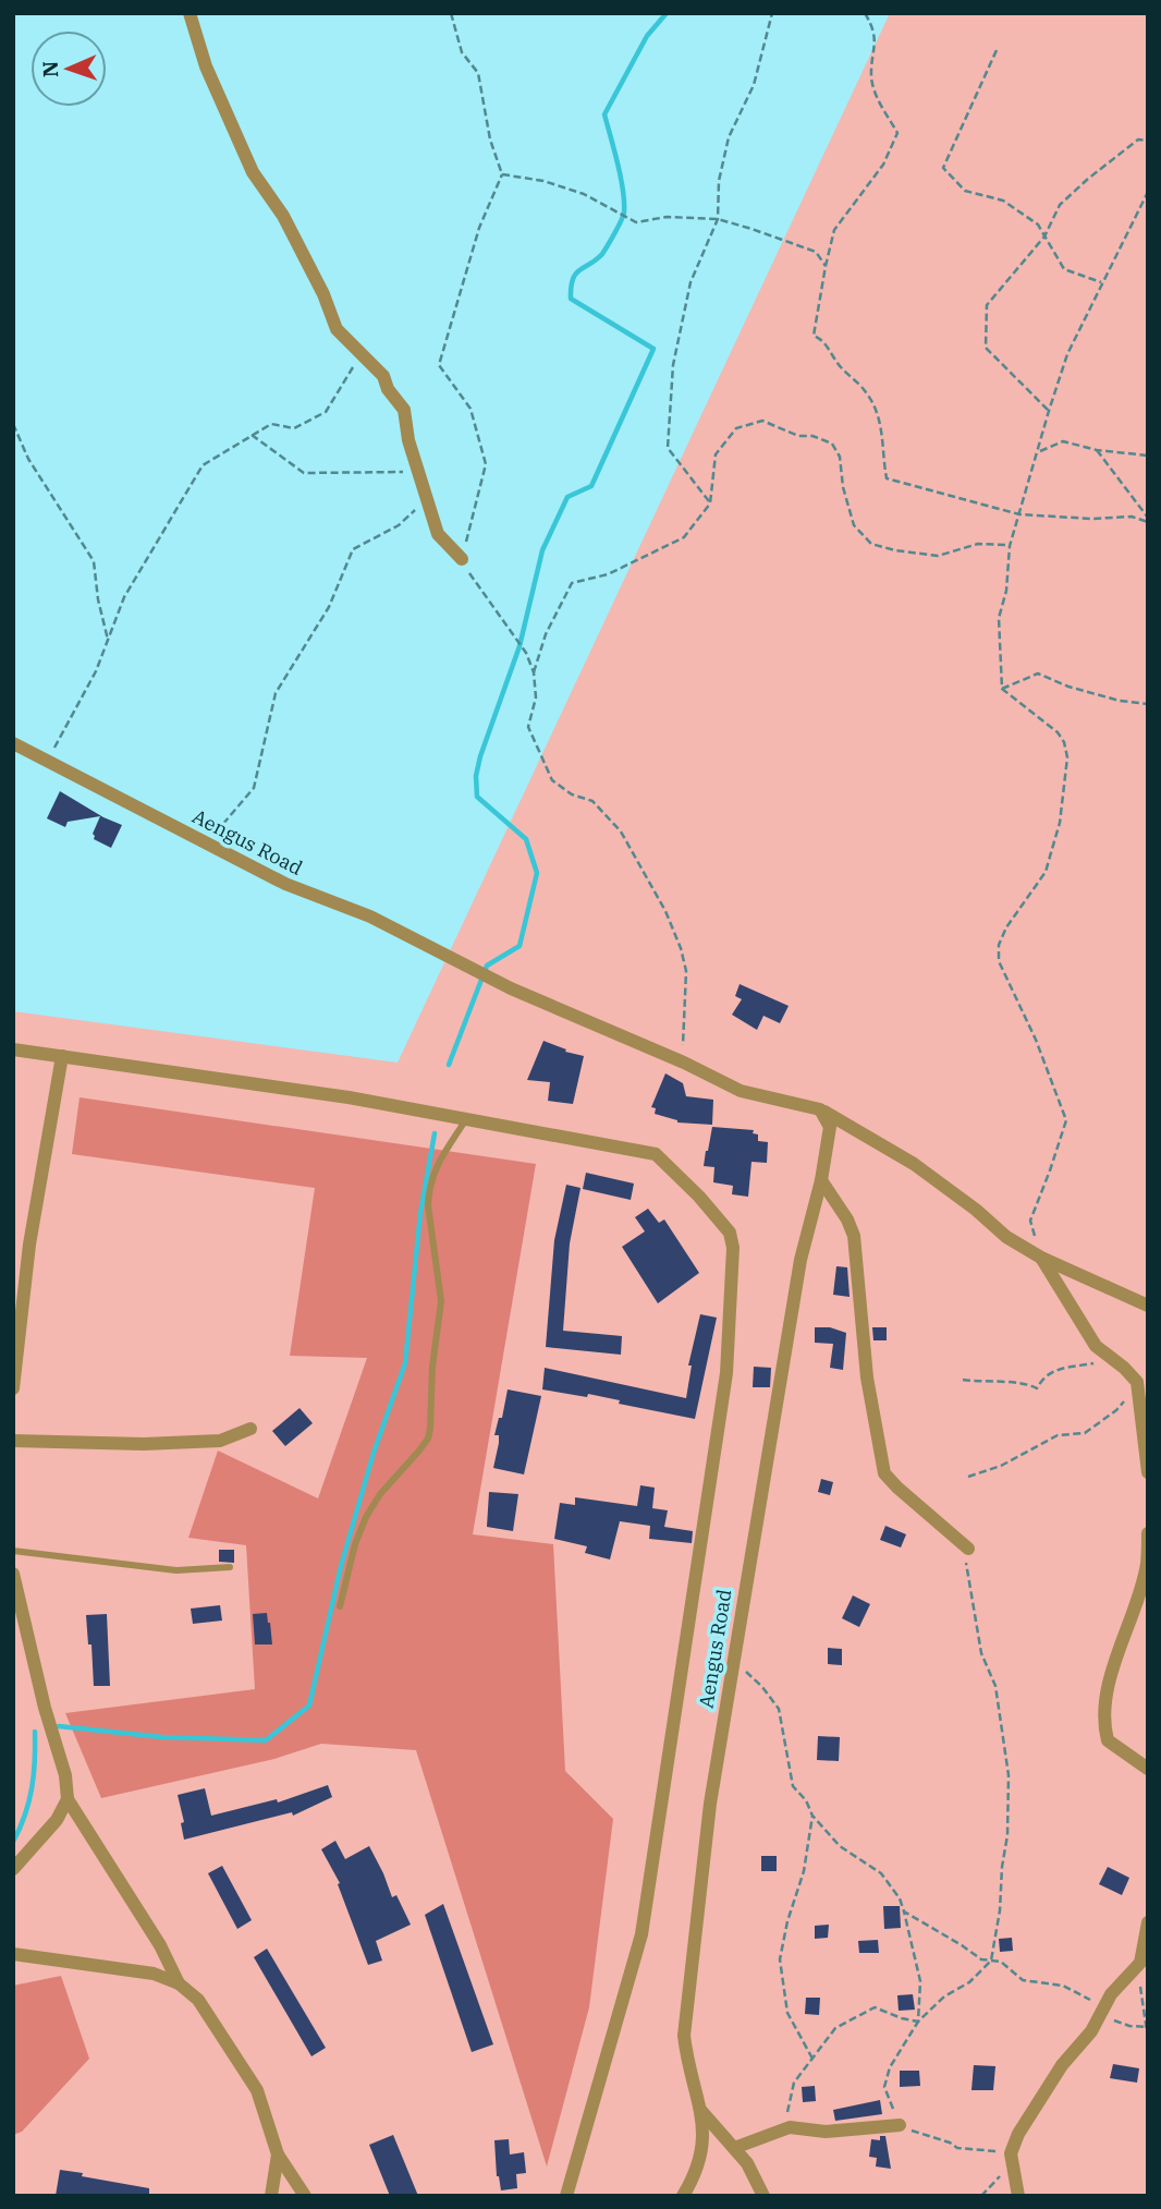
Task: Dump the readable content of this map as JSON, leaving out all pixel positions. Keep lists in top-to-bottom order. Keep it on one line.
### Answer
{"streets":{"street":["Aengus Road"]},"north":"left"}
